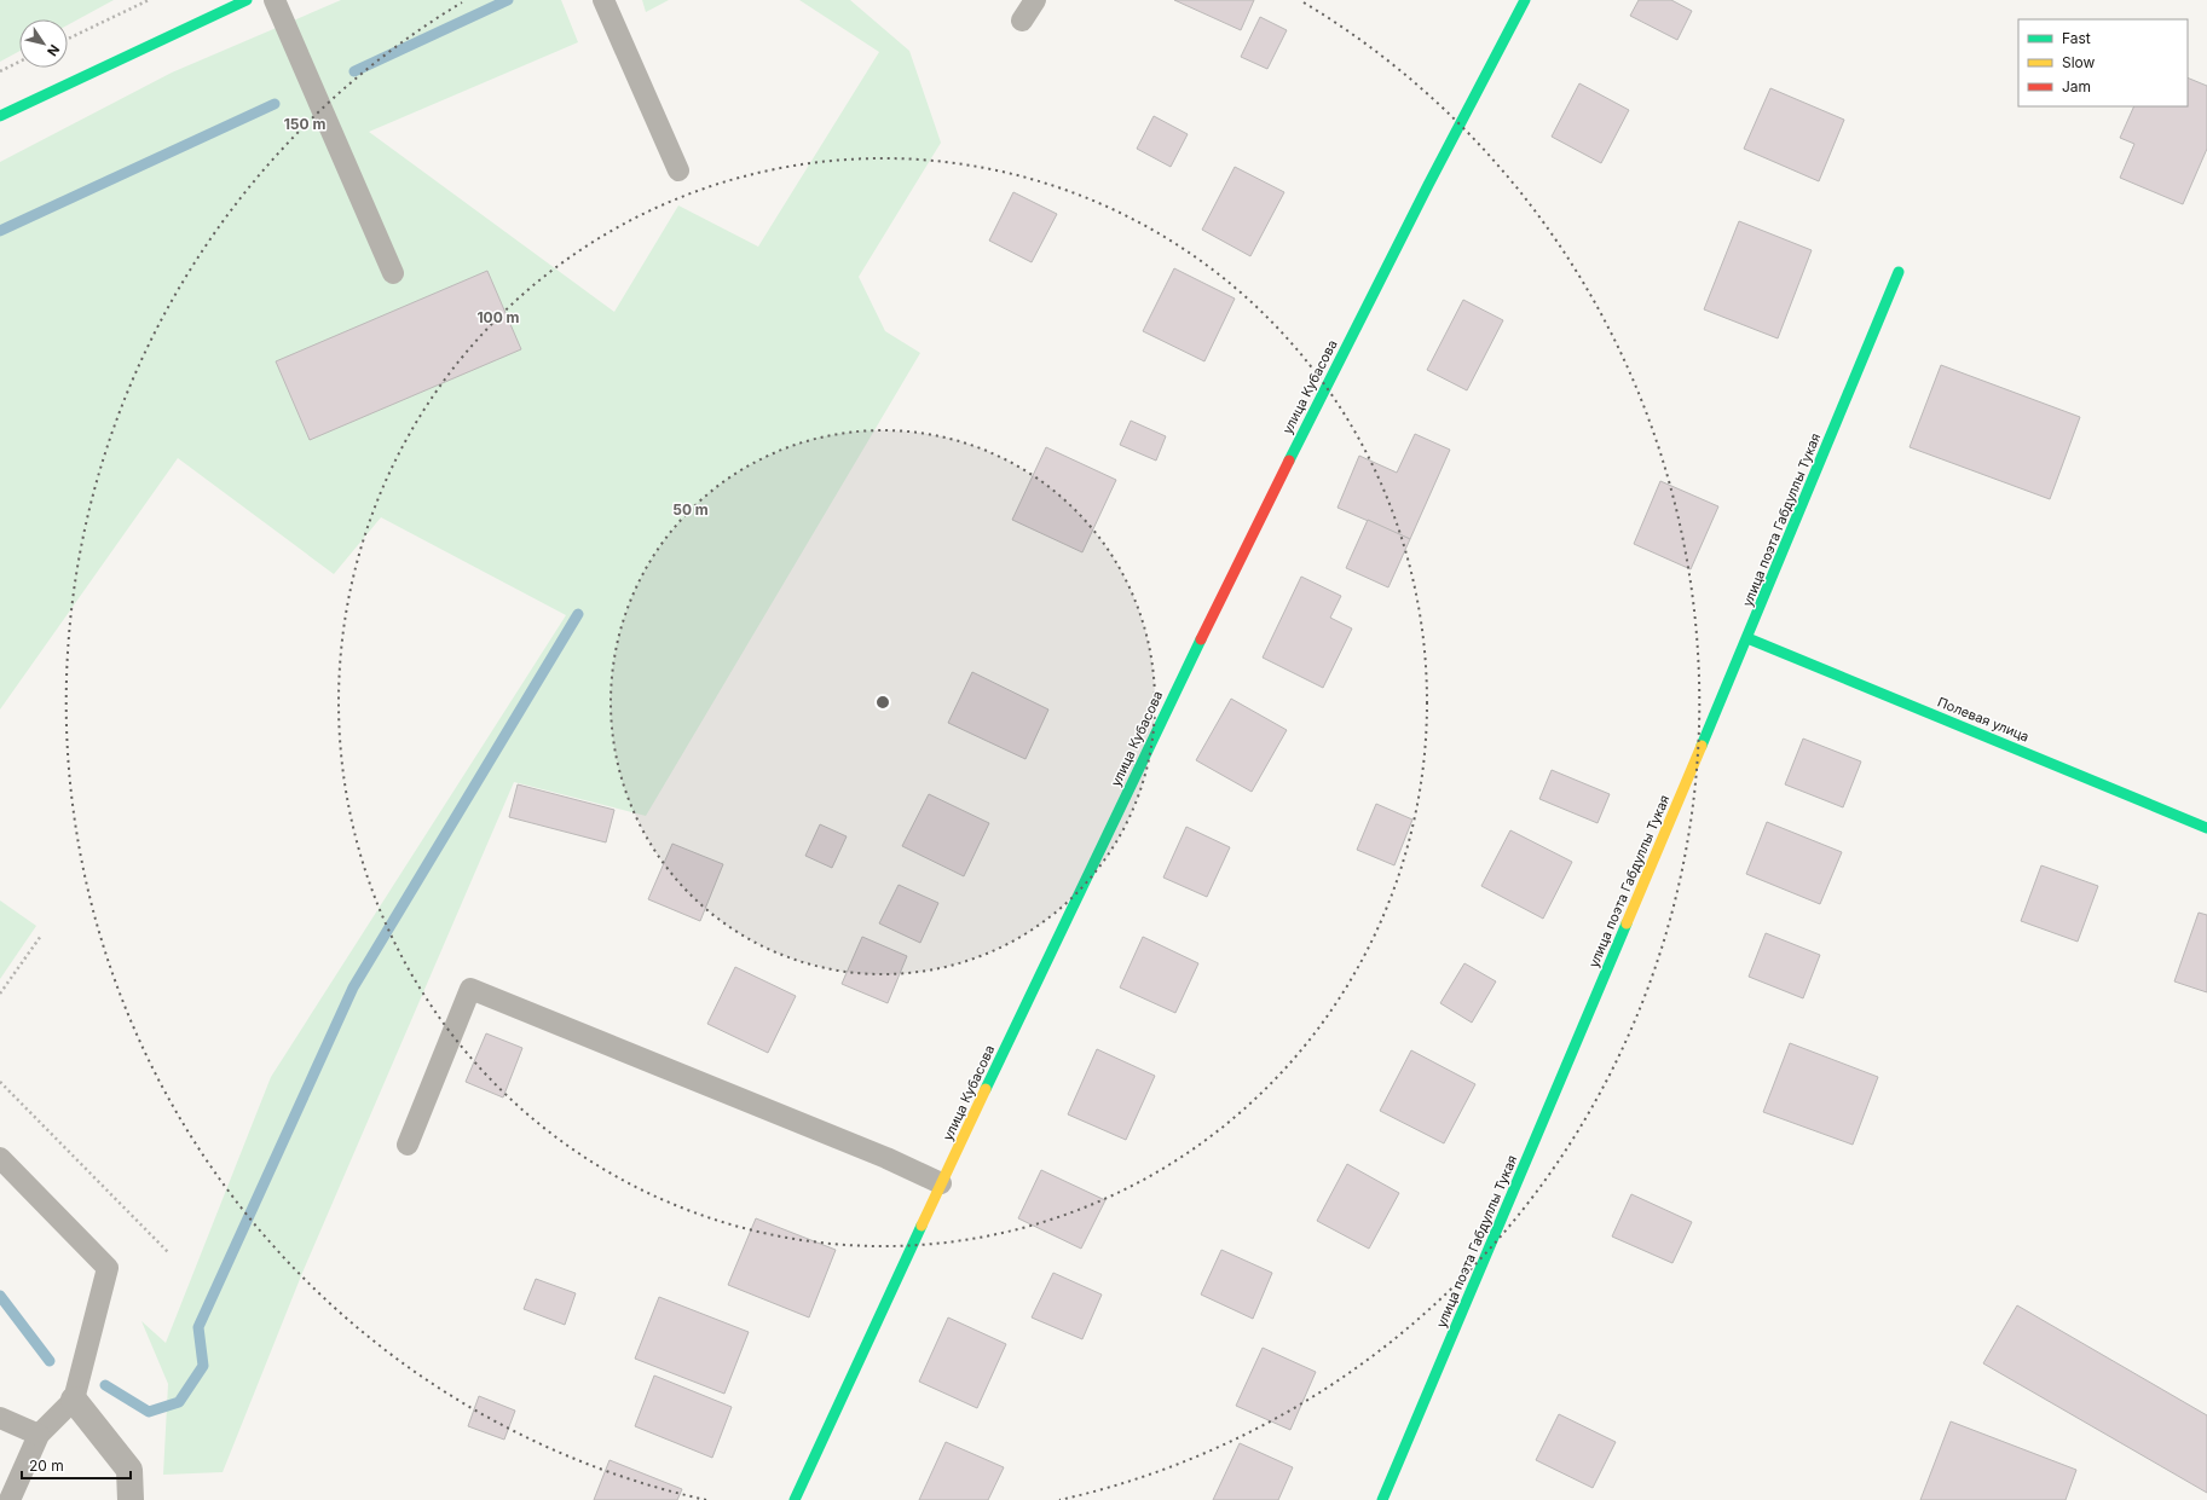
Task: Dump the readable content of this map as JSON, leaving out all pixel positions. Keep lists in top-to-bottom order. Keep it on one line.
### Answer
{"streets":{"street":["улица Кубасова","улица поэта Габдуллы Тукая","Полевая улица"]},"crossings":[["улица поэта Габдуллы Тукая","Полевая улица"]],"legend":["Fast","Slow","Jam"],"scale_bar":"20 m","north":"bottom right","rings":["150 m","100 m","50 m"]}
